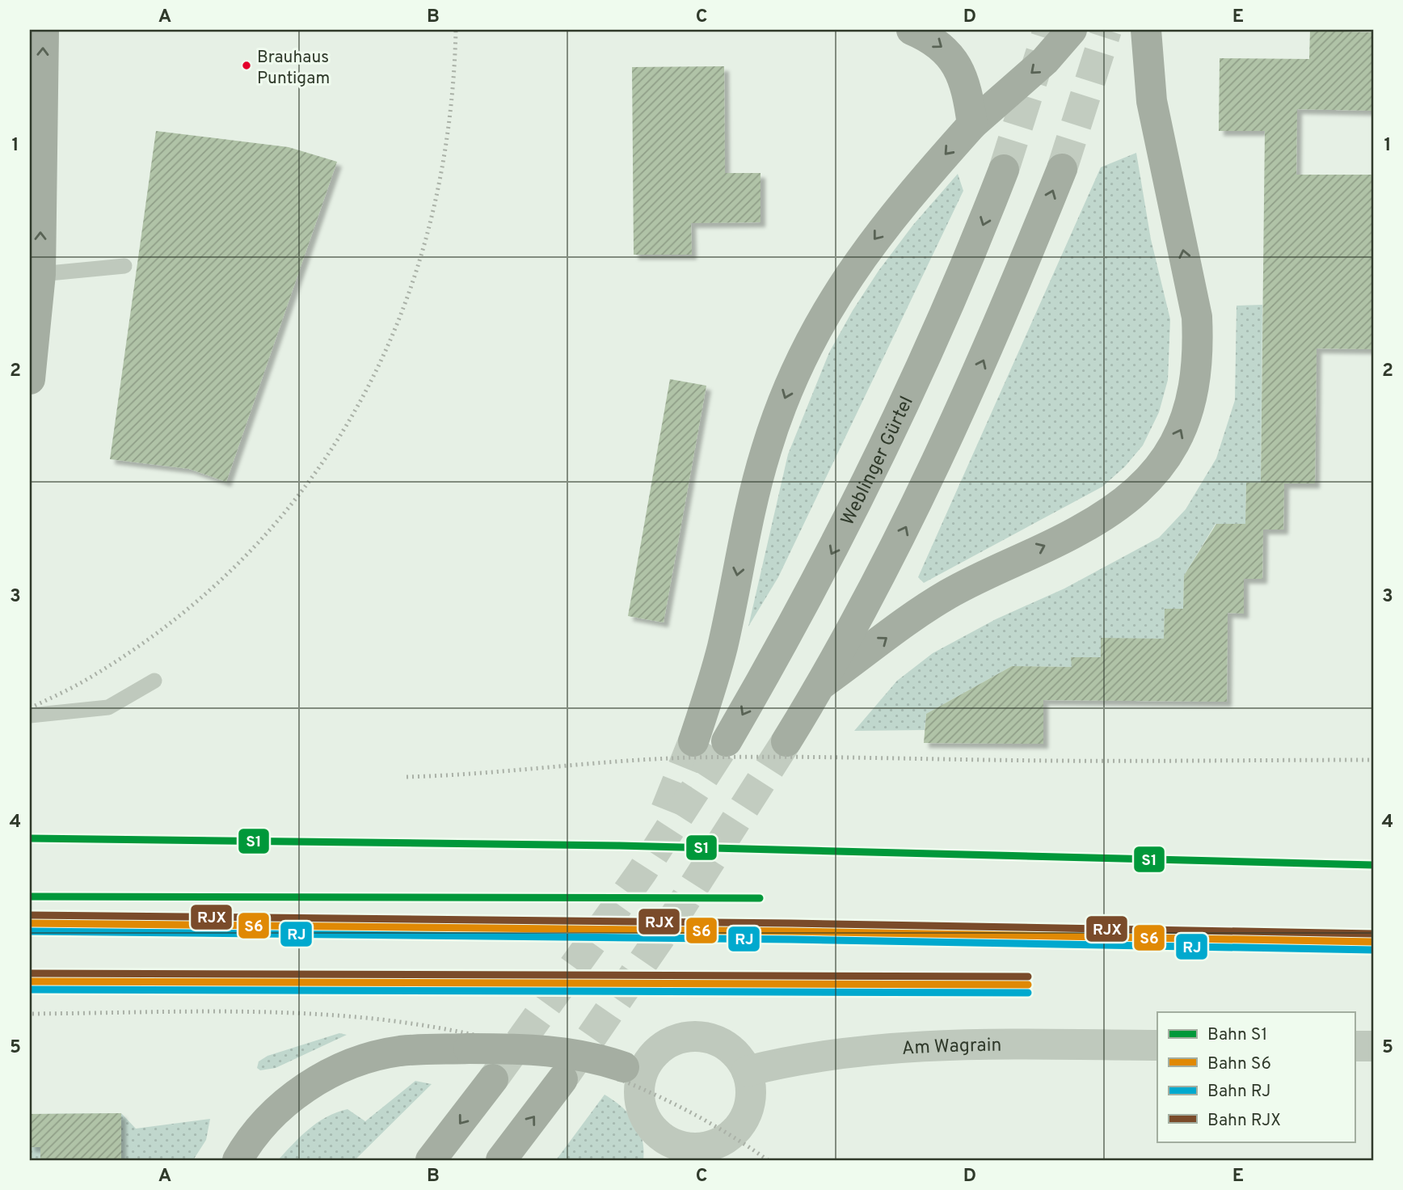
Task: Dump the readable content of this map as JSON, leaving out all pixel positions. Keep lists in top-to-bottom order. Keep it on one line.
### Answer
{"streets":{"main road":["Weblinger Gürtel"],"street":["Am Wagrain"]},"places":["Brauhaus Puntigam"],"lines":["rail line S1","rail line RJX","rail line S6","rail line RJ"],"legend":["Bahn S1","Bahn S6","Bahn RJ","Bahn RJX"],"grid":{"columns":["A","B","C","D","E"],"rows":["1","2","3","4","5"]}}
